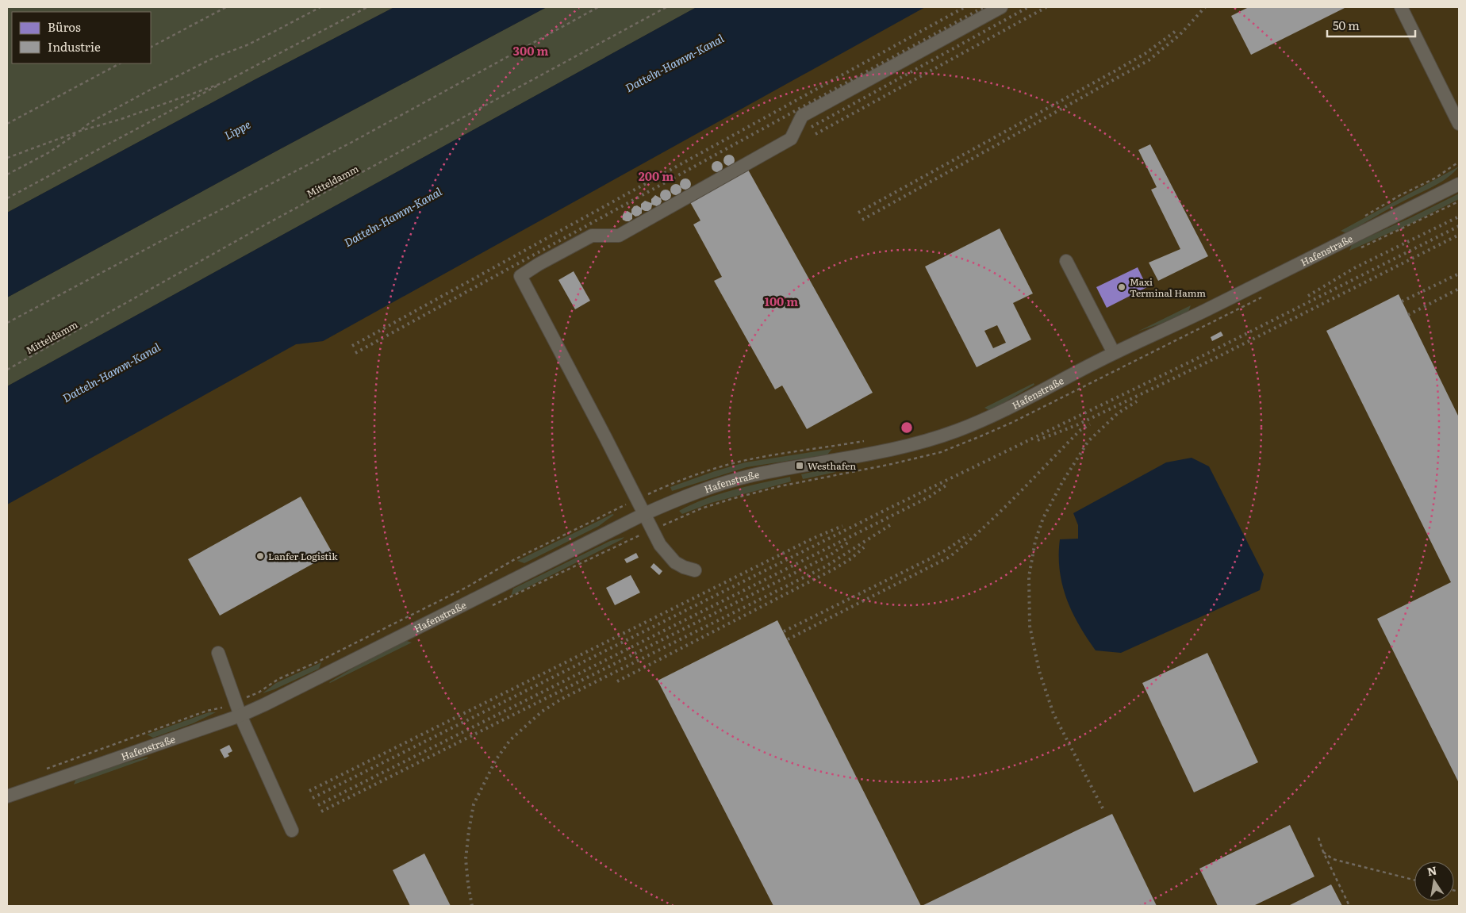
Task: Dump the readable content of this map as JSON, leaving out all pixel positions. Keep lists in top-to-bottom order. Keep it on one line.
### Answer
{"streets":{"street":["Hafenstraße"],"path":["Mitteldamm"]},"water":["Datteln-Hamm-Kanal","Lippe"],"places":{"other":["Maxi Terminal Hamm","Lanfer Logistik"],"transit":["Westhafen"]},"legend":["Büros","Industrie"],"scale_bar":"50 m","north":"top","rings":["300 m","200 m","100 m"]}
